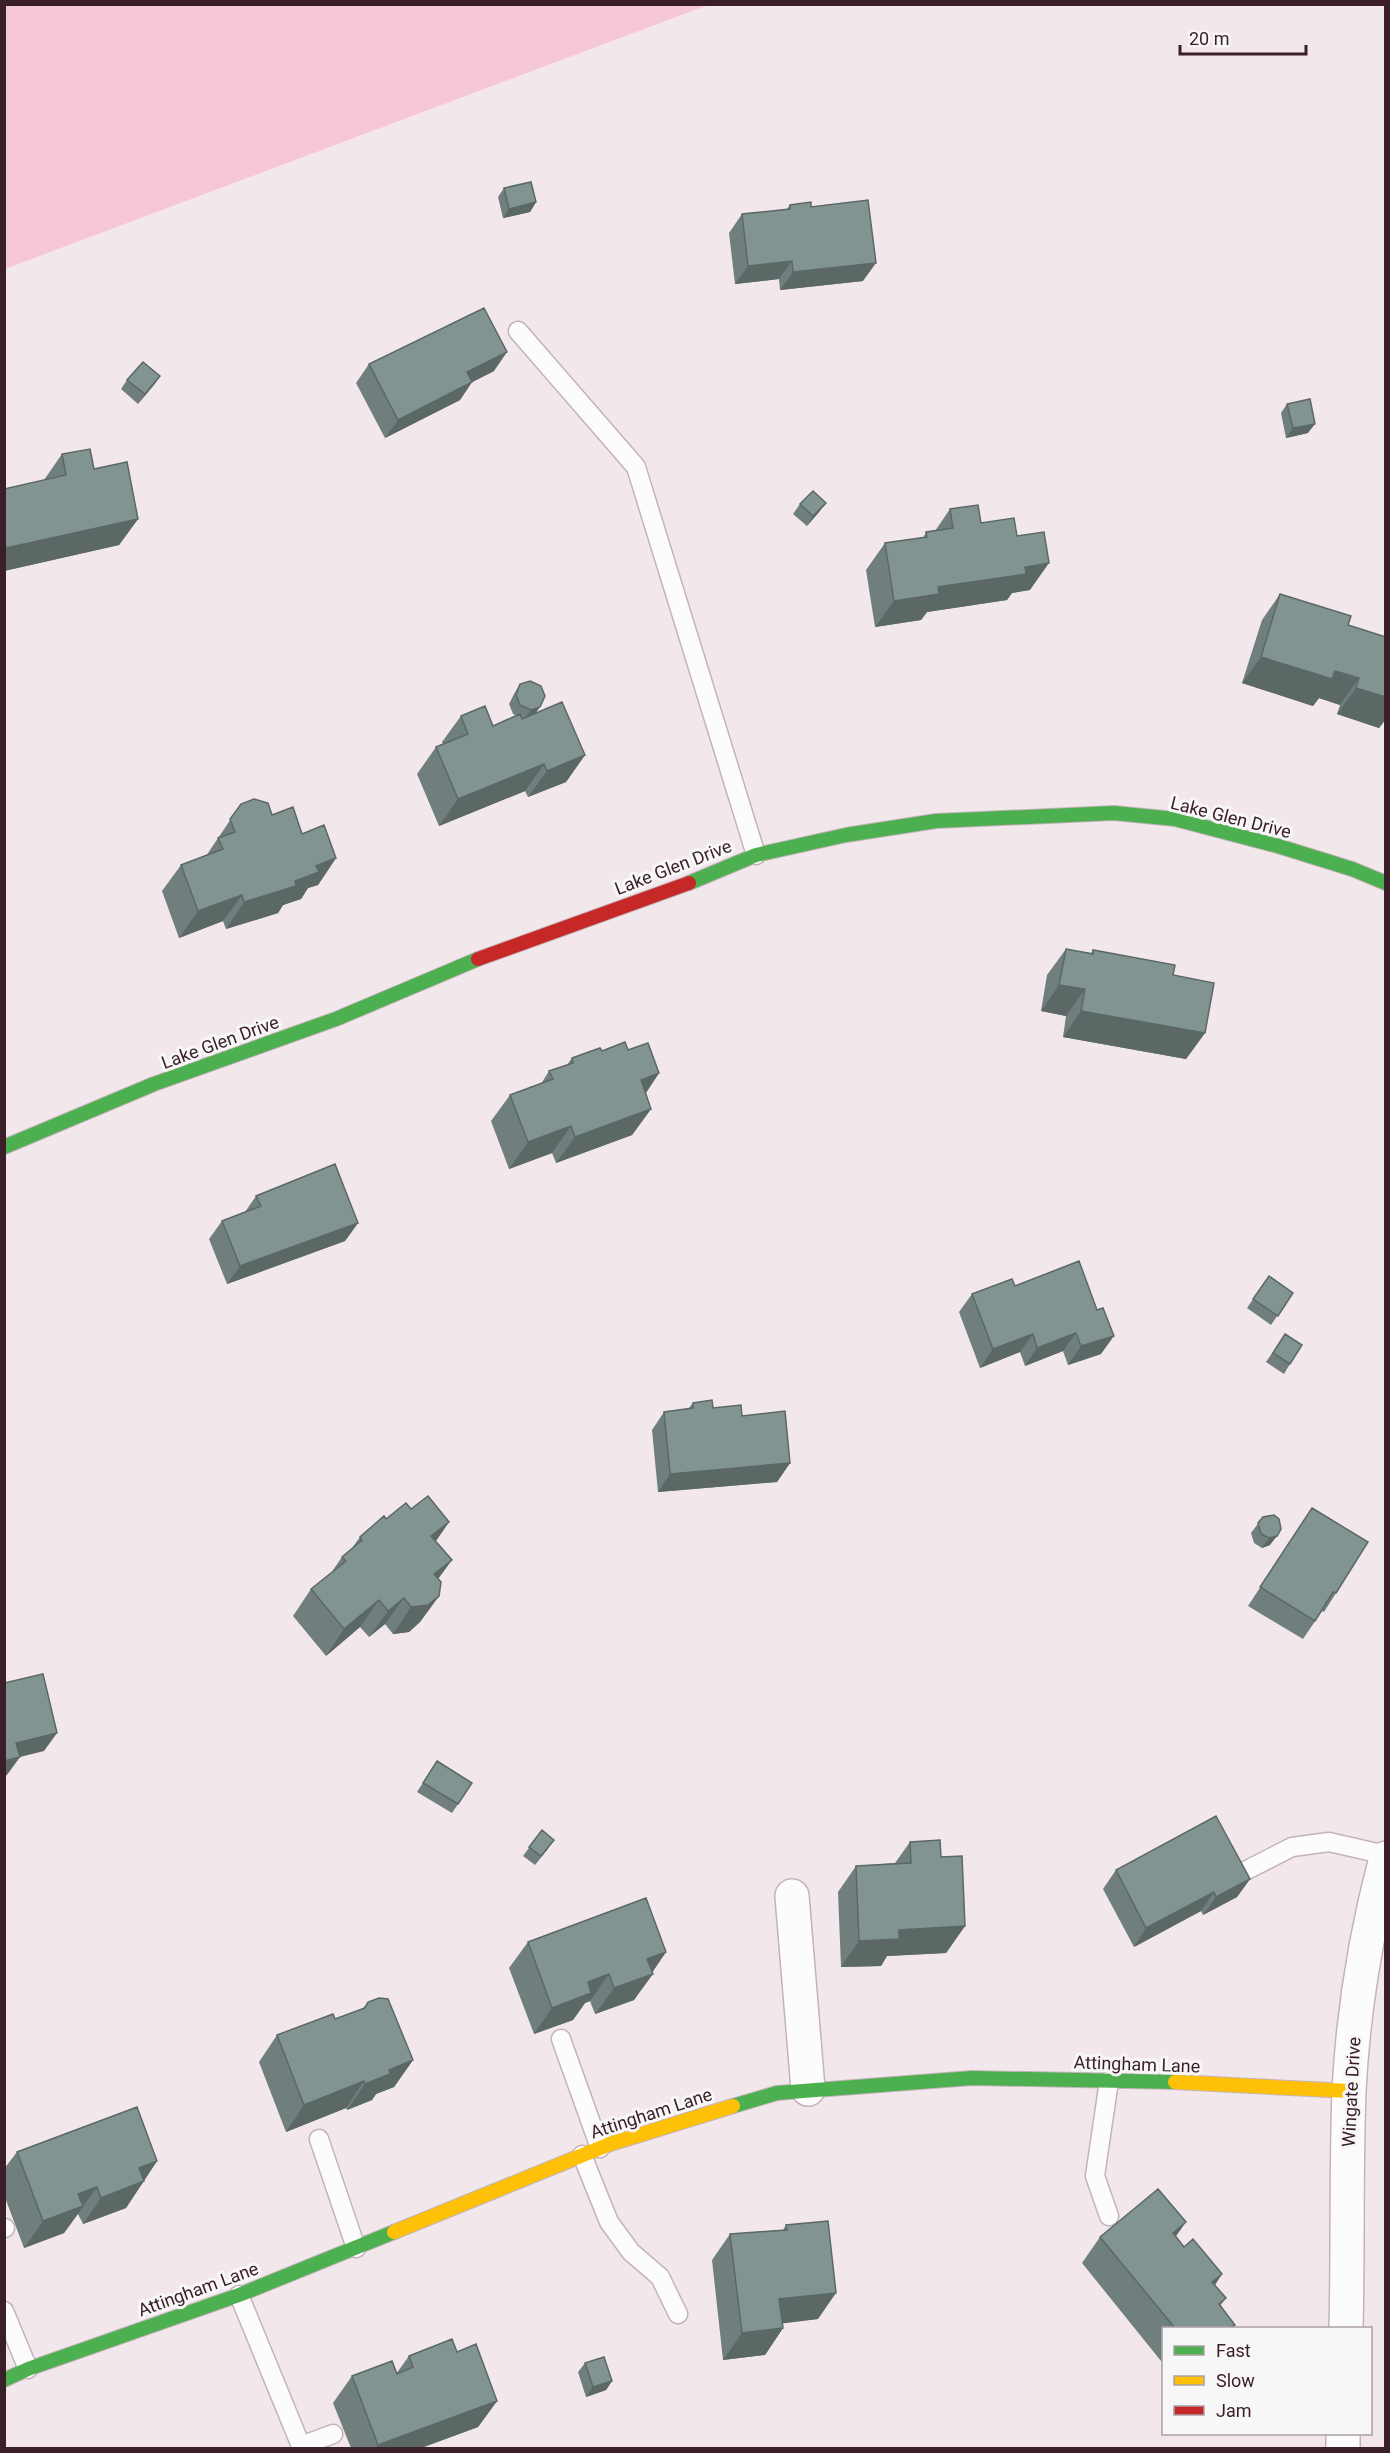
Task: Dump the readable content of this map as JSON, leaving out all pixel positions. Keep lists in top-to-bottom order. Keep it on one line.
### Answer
{"streets":{"street":["Lake Glen Drive","Attingham Lane","Wingate Drive"]},"crossings":[["Attingham Lane","Wingate Drive"]],"legend":["Fast","Slow","Jam"],"scale_bar":"20 m"}
